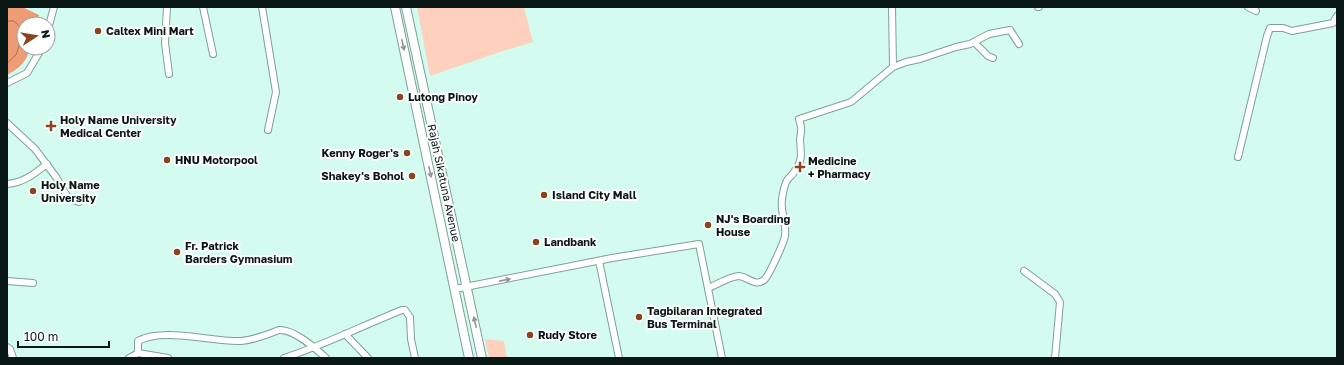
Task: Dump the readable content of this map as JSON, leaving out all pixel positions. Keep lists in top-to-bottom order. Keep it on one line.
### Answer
{"streets":{"main road":["Rajah Sikatuna Avenue"]},"places":{"other":["Caltex Mini Mart","Lutong Pinoy","Kenny Roger's","HNU Motorpool","Shakey's Bohol","Holy Name University","Island City Mall","NJ's Boarding House","Landbank","Fr. Patrick Barders Gymnasium","Tagbilaran Integrated Bus Terminal","Rudy Store"],"health":["Holy Name University Medical Center","Medicine + Pharmacy"]},"scale_bar":"100 m","north":"right"}
